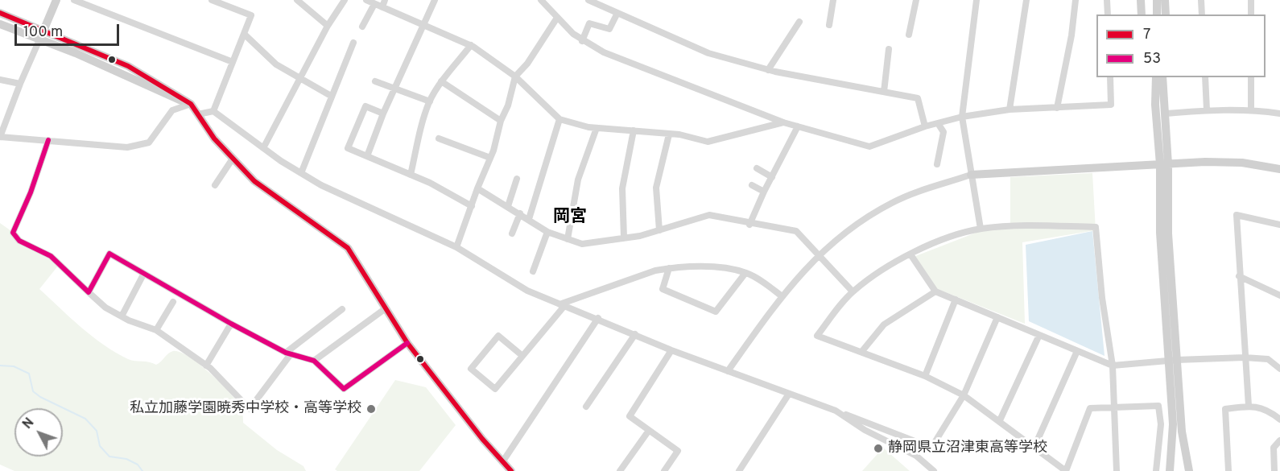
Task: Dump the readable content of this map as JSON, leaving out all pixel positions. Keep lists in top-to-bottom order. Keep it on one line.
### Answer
{"districts":["岡宮"],"places":["私立加藤学園暁秀中学校・高等学校","静岡県立沼津東高等学校"],"lines":["transit line 7","transit line 53"],"legend":["7","53"],"scale_bar":"100 m","north":"top left"}
